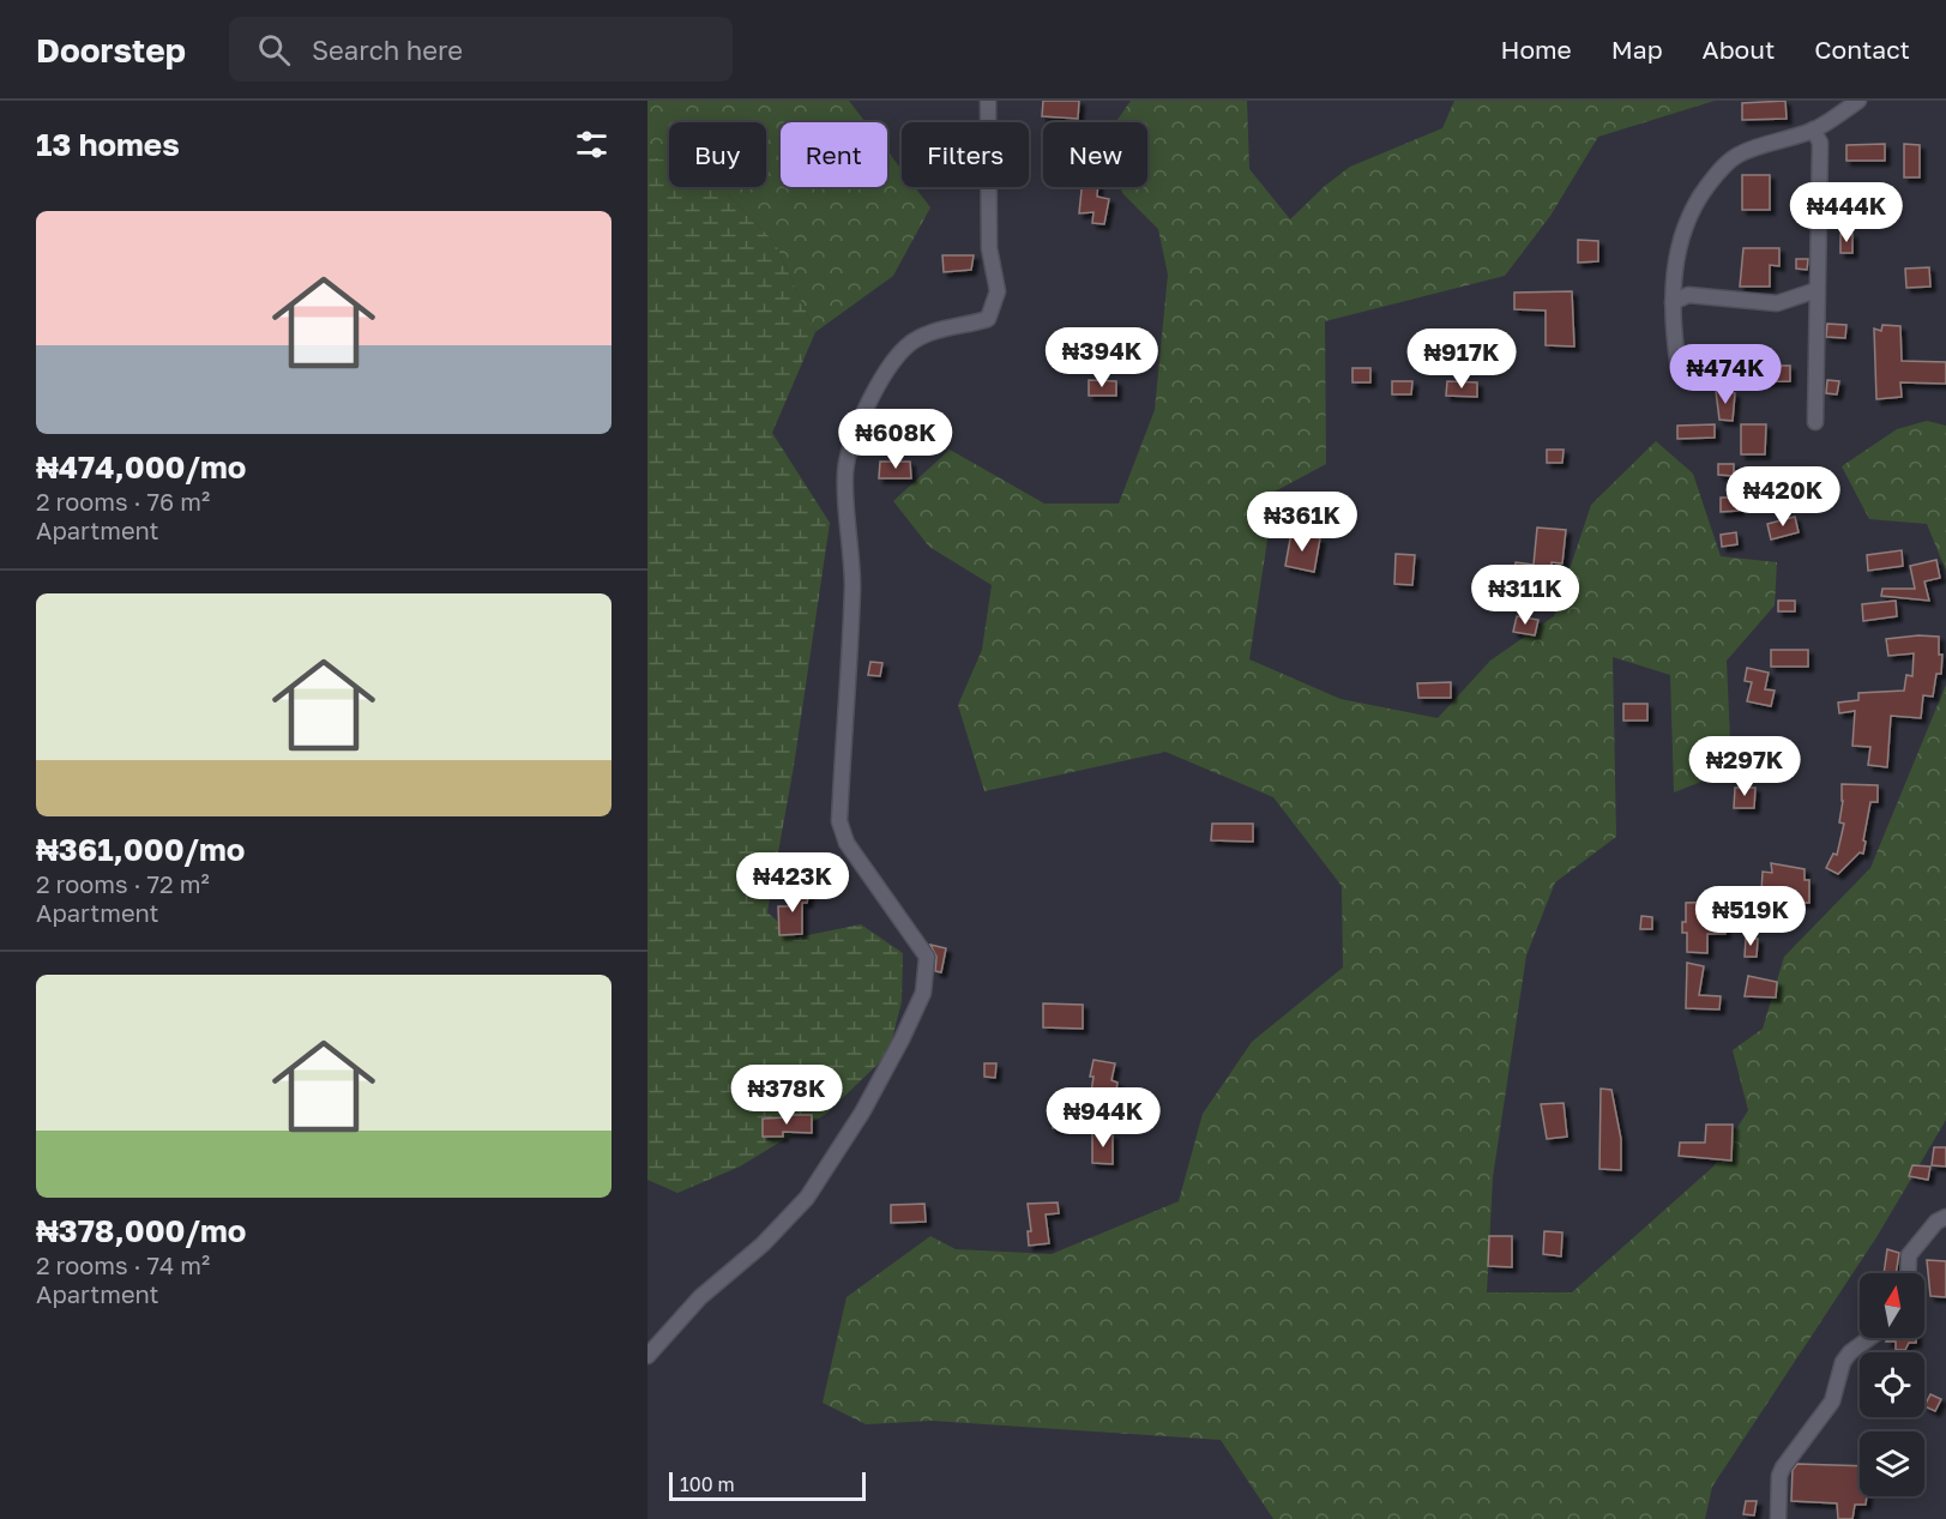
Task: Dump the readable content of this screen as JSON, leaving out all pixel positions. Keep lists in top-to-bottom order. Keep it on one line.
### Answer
{"scale_bar":"100 m","north":"top","page":{"header":"Doorstep","search":"Search here","nav":["Home","Map","About","Contact"],"heading":"13 homes","chip":["Buy","Rent","Filters","New"],"price":["₦444K","₦394K","₦917K","₦474K","₦608K","₦420K","₦361K","₦311K","₦297K","₦423K","₦519K","₦378K","₦944K"],"list":[{"name":"₦474,000/mo","note":"2 rooms · 76 m² · Apartment"},{"name":"₦361,000/mo","note":"2 rooms · 72 m² · Apartment"},{"name":"₦378,000/mo","note":"2 rooms · 74 m² · Apartment"}],"scale":"100 m"}}
